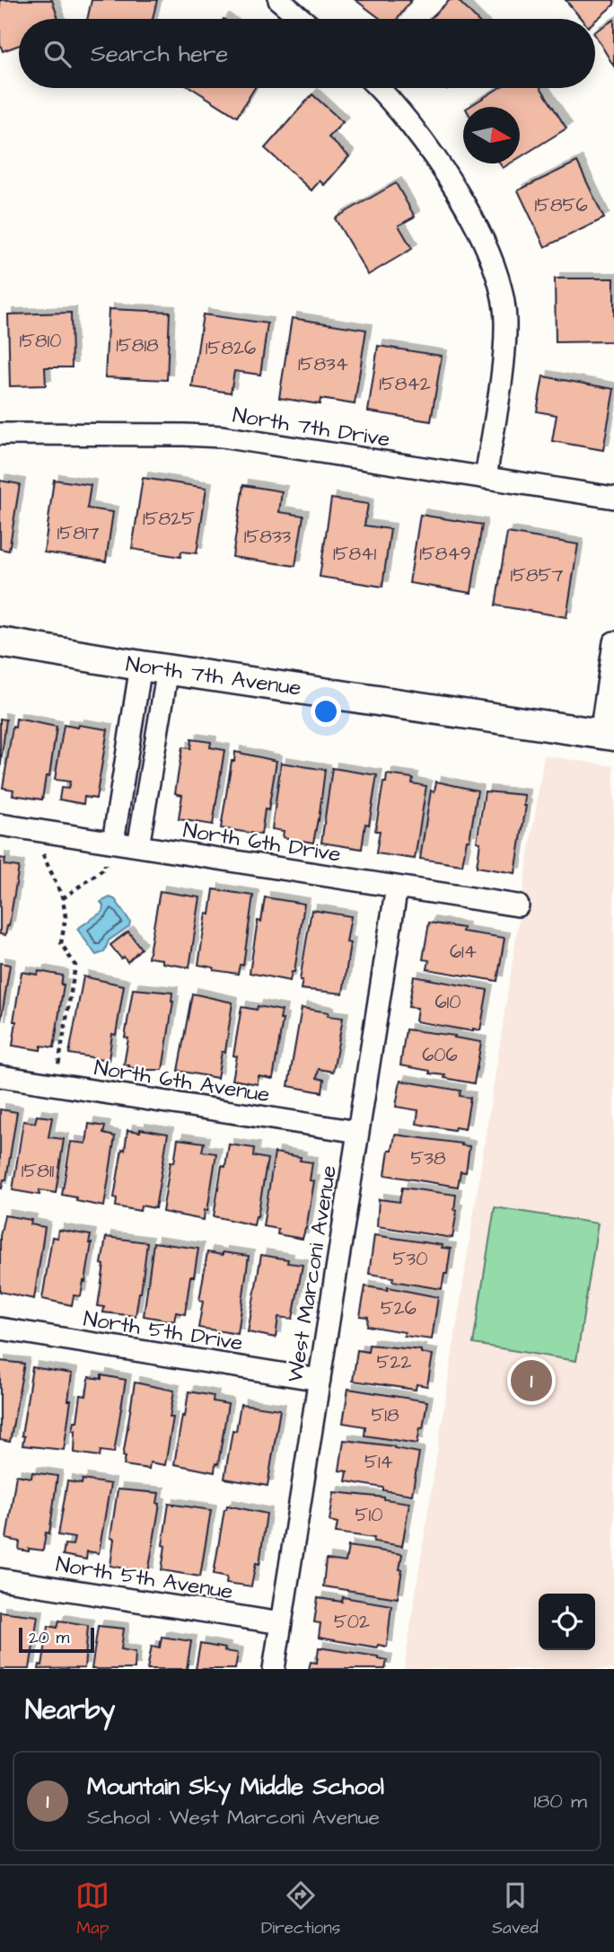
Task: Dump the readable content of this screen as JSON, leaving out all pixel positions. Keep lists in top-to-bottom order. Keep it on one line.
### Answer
{"streets":{"street":["North 7th Drive","North 7th Avenue","North 6th Drive","North 6th Avenue","West Marconi Avenue","North 5th Drive","North 5th Avenue"]},"crossings":[["North 6th Drive","West Marconi Avenue"],["North 6th Avenue","West Marconi Avenue"],["West Marconi Avenue","North 5th Drive"],["West Marconi Avenue","North 5th Avenue"]],"house_numbers":["15856","15810","15818","15826","15834","15842","15825","15817","15833","15841","15849","15857","614","610","606","538","15811","530","526","522","518","514","510","502"],"scale_bar":"20 m","north":"right","page":{"search":"Search here","pins":"1","scale":"20 m","heading":"Nearby","list":[{"mark":"1","name":"Mountain Sky Middle School","note":"School · West Marconi Avenue","value":"180 m"}],"nav":["Map","Directions","Saved"]}}
